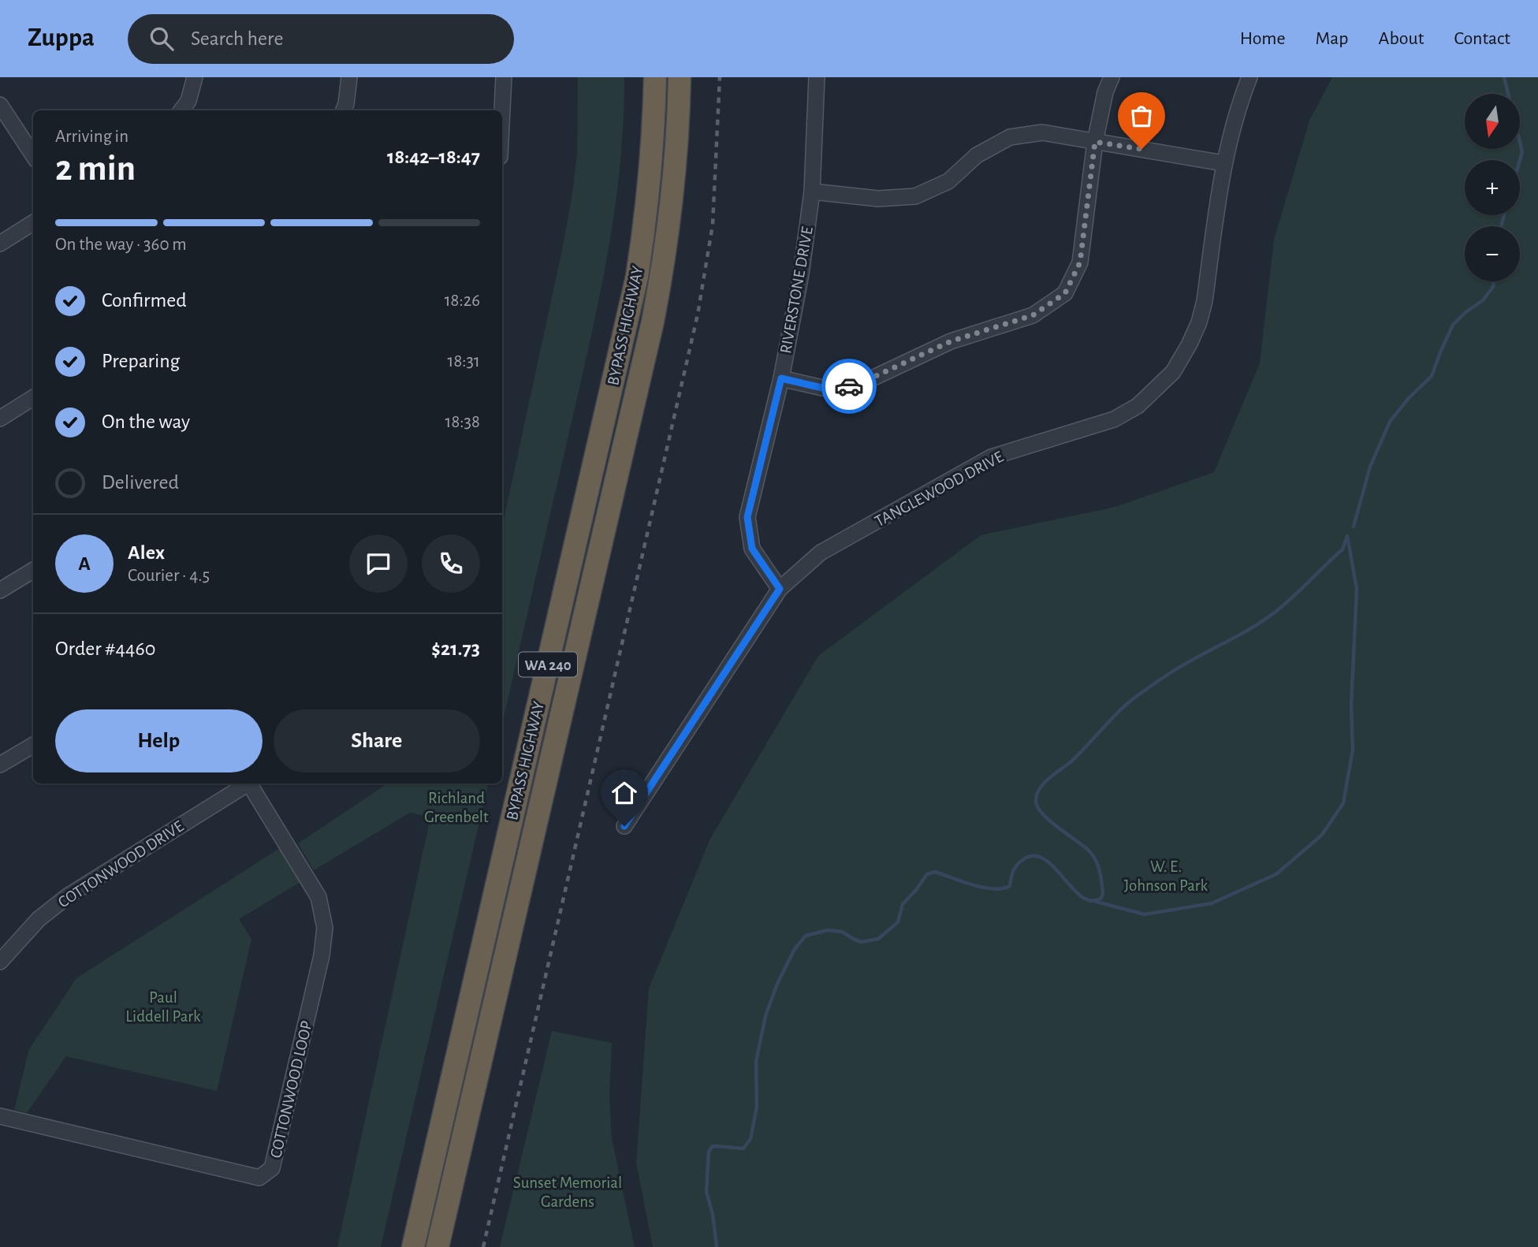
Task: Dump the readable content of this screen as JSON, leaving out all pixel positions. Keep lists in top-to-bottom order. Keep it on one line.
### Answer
{"streets":{"highway":["BYPASS HIGHWAY","WA 240"],"street":["RIVERSTONE DRIVE","TANGLEWOOD DRIVE","COTTONWOOD DRIVE","COTTONWOOD LOOP"]},"crossings":[["RIVERSTONE DRIVE","TANGLEWOOD DRIVE"]],"parks":["Richland Greenbelt","W. E. Johnson Park","Paul Liddell Park","Sunset Memorial Gardens"],"north":"bottom","page":{"header":"Zuppa","search":"Search here","nav":["Home","Map","About","Contact"],"map_buttons":["+","−"],"heading":["2 min","Arriving in","18:42–18:47"],"panel":["Alex","Courier · 4.5","Order #4460","$21.73"],"bar":"On the way · 360 m","list":[["Confirmed","18:26"],["Preparing","18:31"],["On the way","18:38"],"Delivered"],"round":"A","buttons":["Help","Share"]}}
